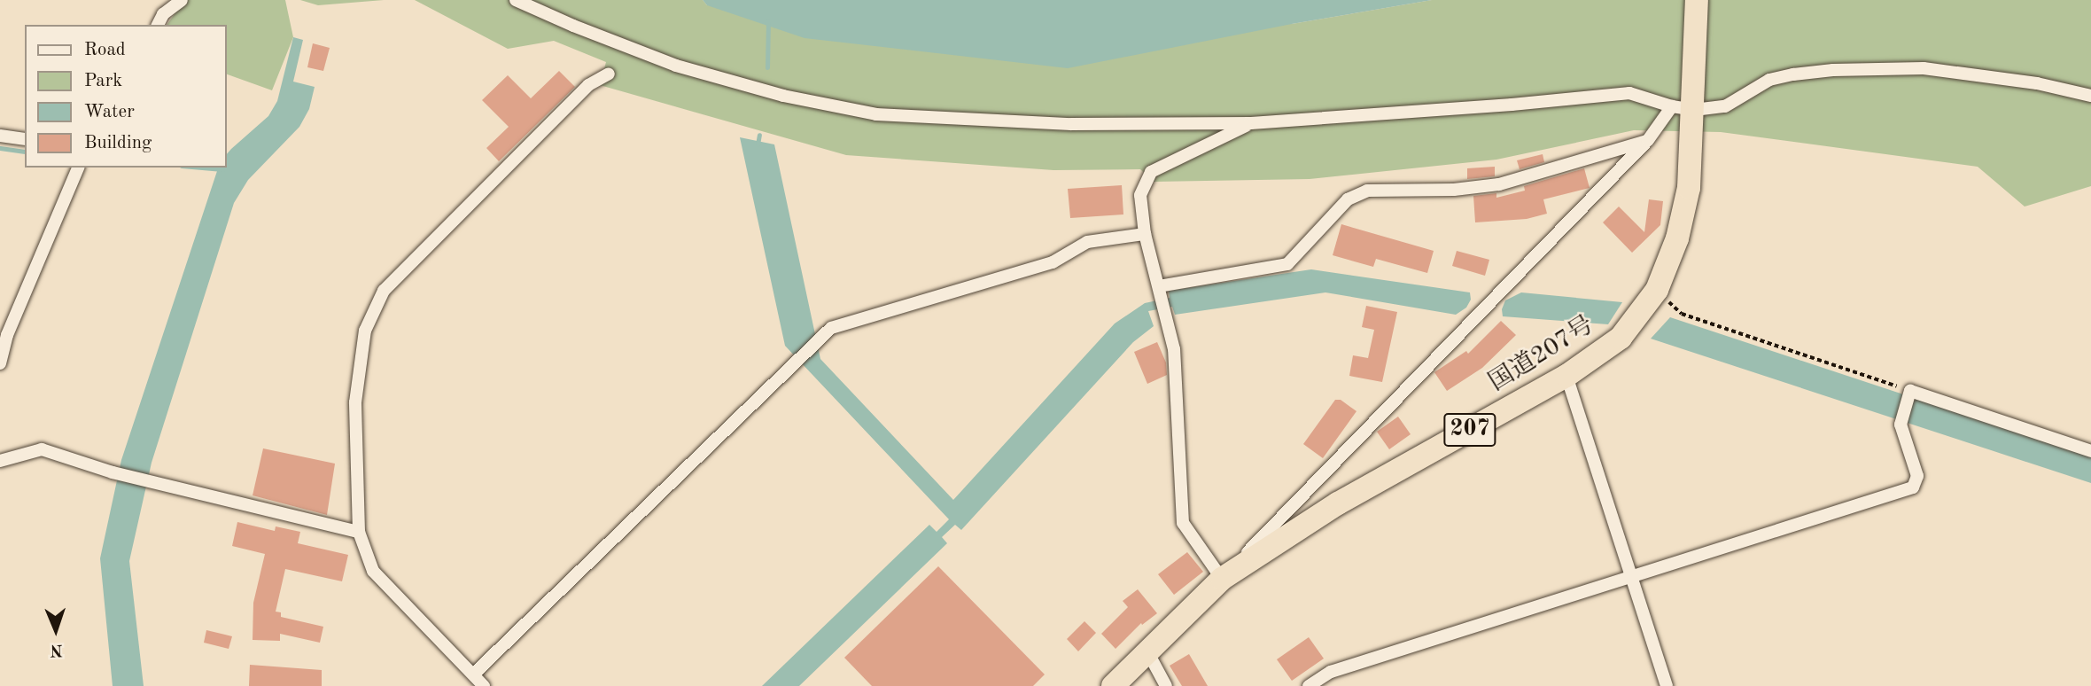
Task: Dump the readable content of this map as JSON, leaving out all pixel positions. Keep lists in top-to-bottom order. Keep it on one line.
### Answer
{"streets":{"highway":["国道207号","207"]},"legend":["Road","Park","Water","Building"],"north":"bottom"}
